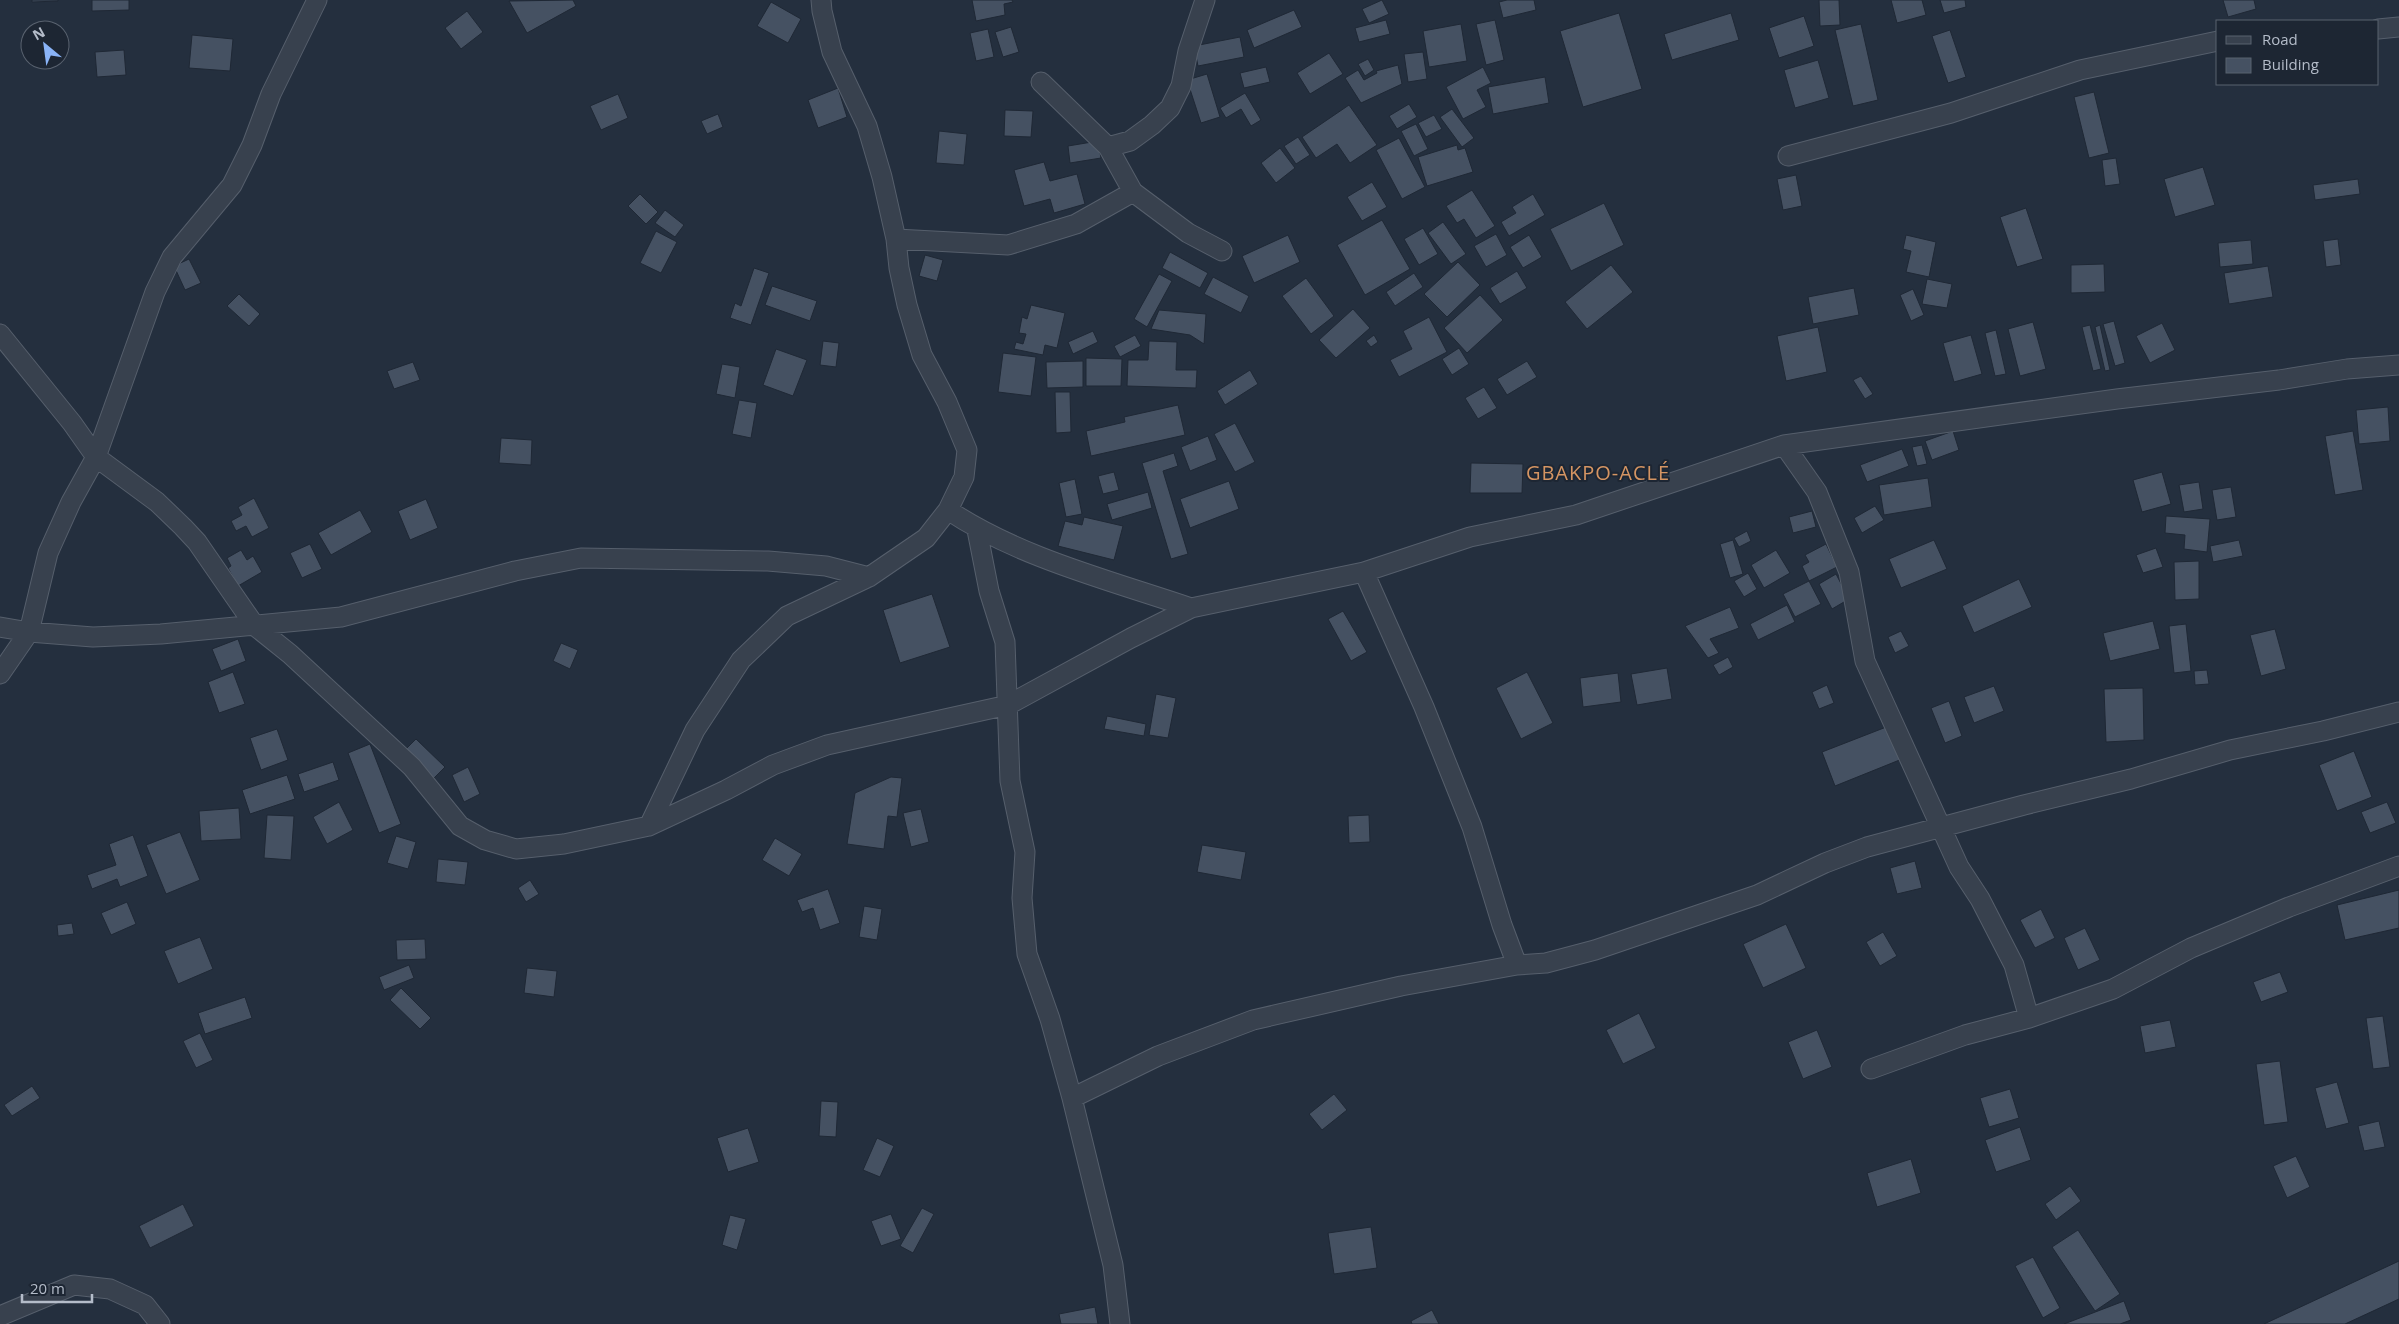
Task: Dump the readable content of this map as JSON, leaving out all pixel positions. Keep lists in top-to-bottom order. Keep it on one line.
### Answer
{"districts":["GBAKPO-ACLÉ"],"legend":["Road","Building"],"scale_bar":"20 m","north":"top left"}
